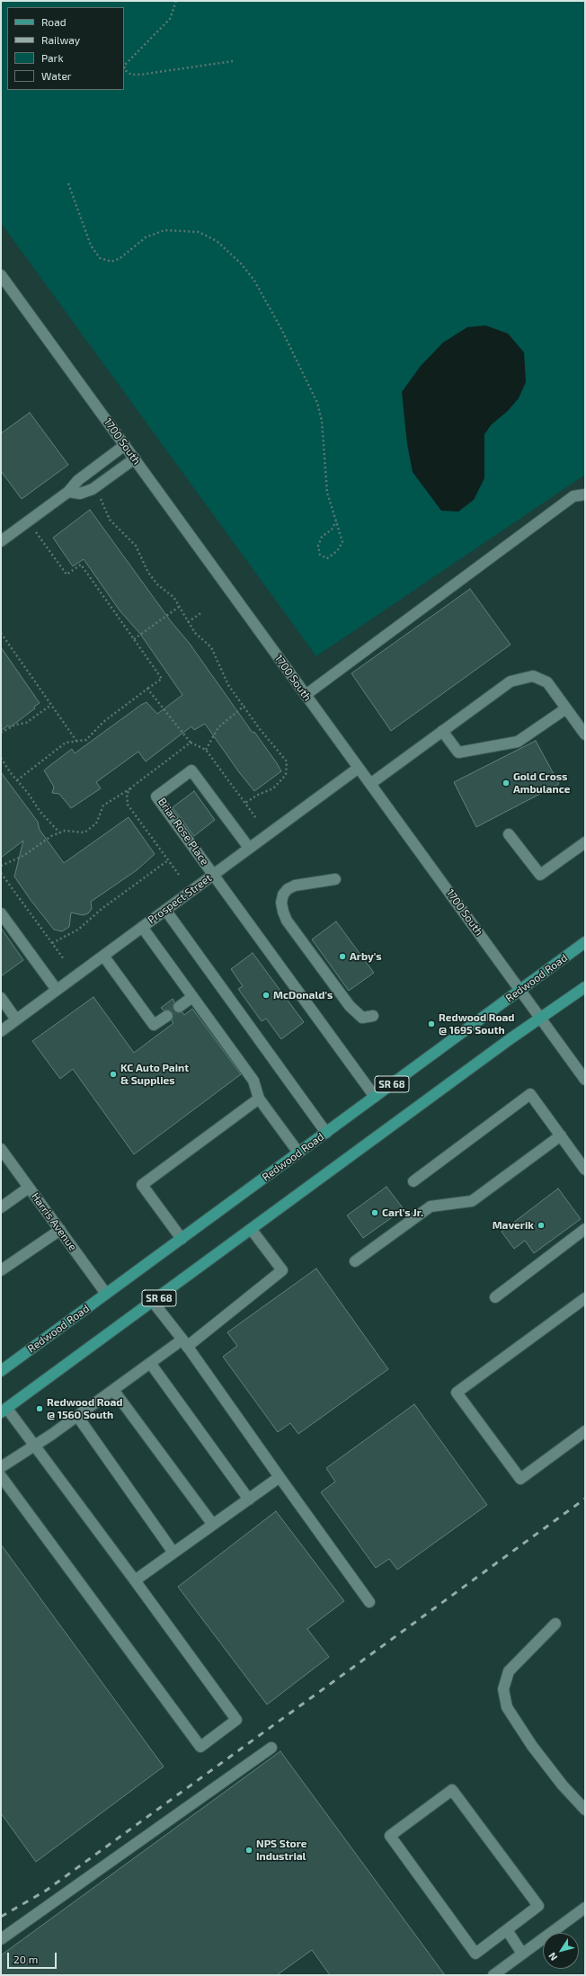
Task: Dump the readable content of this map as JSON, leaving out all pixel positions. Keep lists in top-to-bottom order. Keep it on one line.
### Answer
{"streets":{"main road":["Redwood Road","SR 68"],"street":["1700 South","Briar Rose Place","Prospect Street","Harris Avenue"]},"crossings":[["1700 South","Prospect Street"],["1700 South","Redwood Road"],["1700 South","SR 68"],["Briar Rose Place","Prospect Street"],["Redwood Road","Harris Avenue"]],"places":["Gold Cross Ambulance","Arby's","McDonald's","Redwood Road @ 1695 South","KC Auto Paint & Supplies","Carl's Jr.","Maverik","Redwood Road @ 1560 South","NPS Store Industrial"],"legend":["Road","Railway","Park","Water"],"scale_bar":"20 m","north":"bottom left"}
